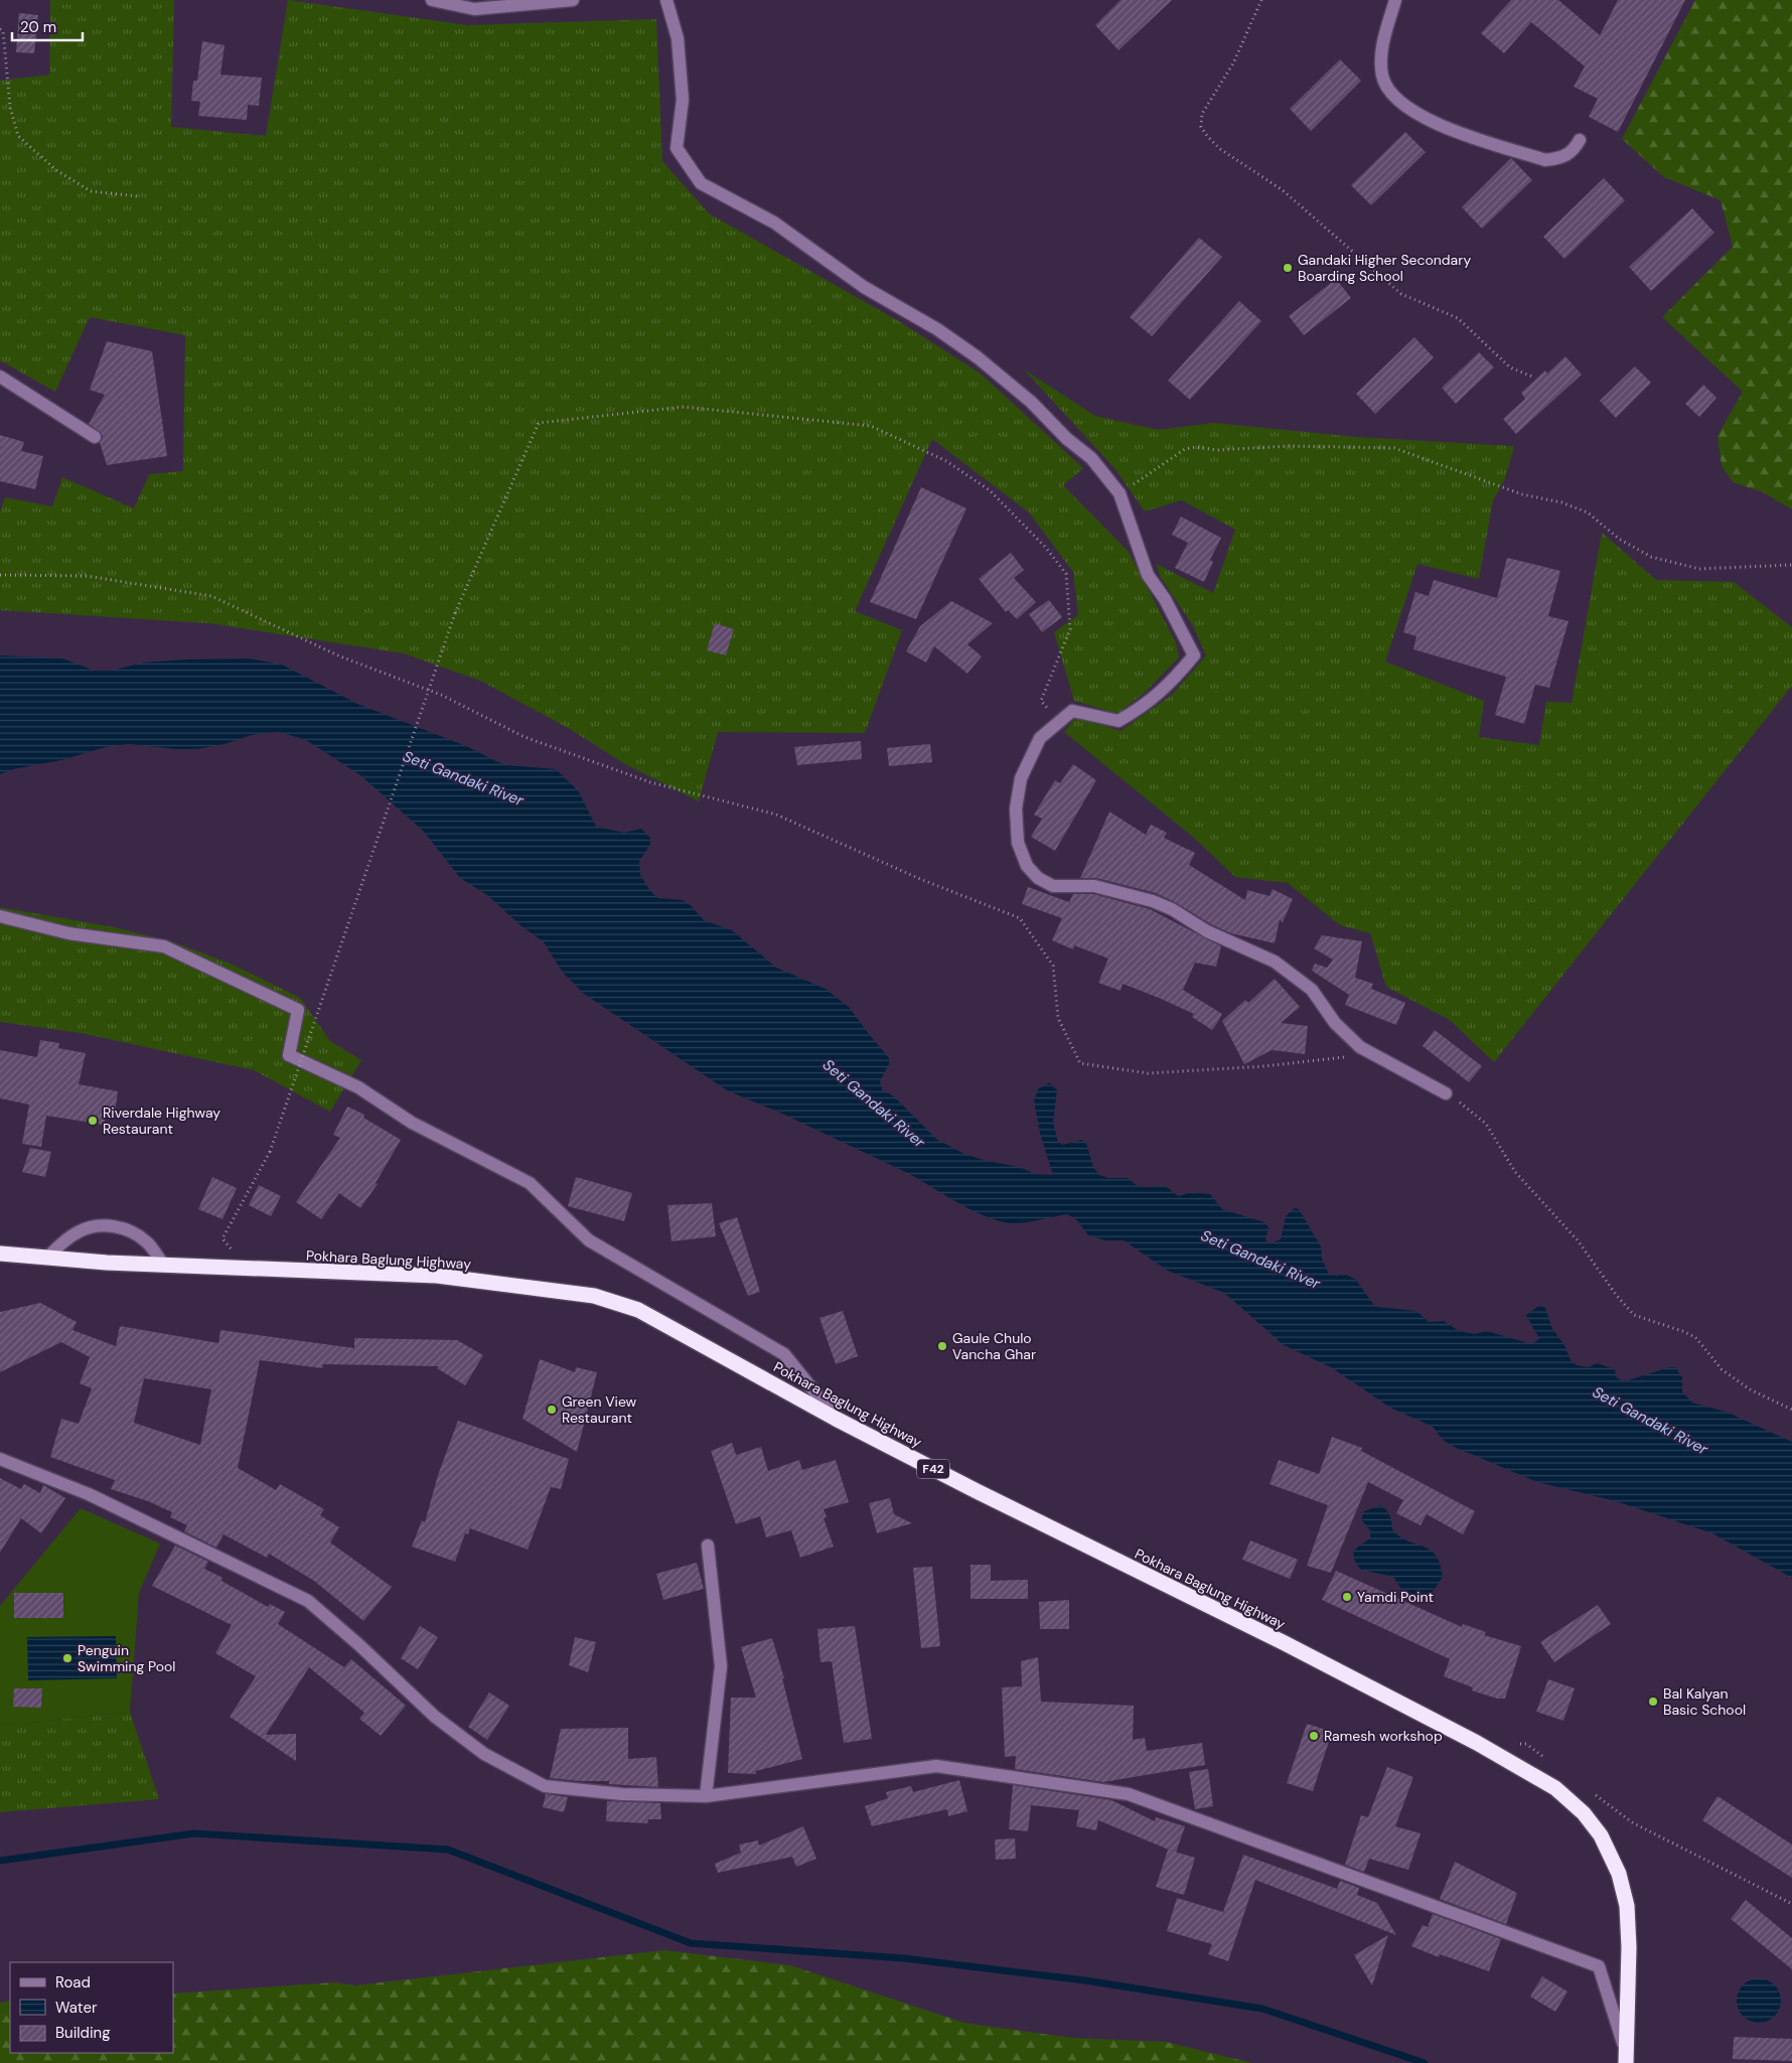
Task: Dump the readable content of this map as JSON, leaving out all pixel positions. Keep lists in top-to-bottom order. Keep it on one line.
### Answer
{"streets":{"highway":["Pokhara Baglung Highway","F42"]},"crossings":[["Pokhara Baglung Highway","F42"]],"water":["Seti Gandaki River"],"places":["Gandaki Higher Secondary Boarding School","Riverdale Highway Restaurant","Gaule Chulo Vancha Ghar","Green View Restaurant","Yamdi Point","Penguin Swimming Pool","Bal Kalyan Basic School","Ramesh workshop"],"legend":["Road","Water","Building"],"scale_bar":"20 m"}
